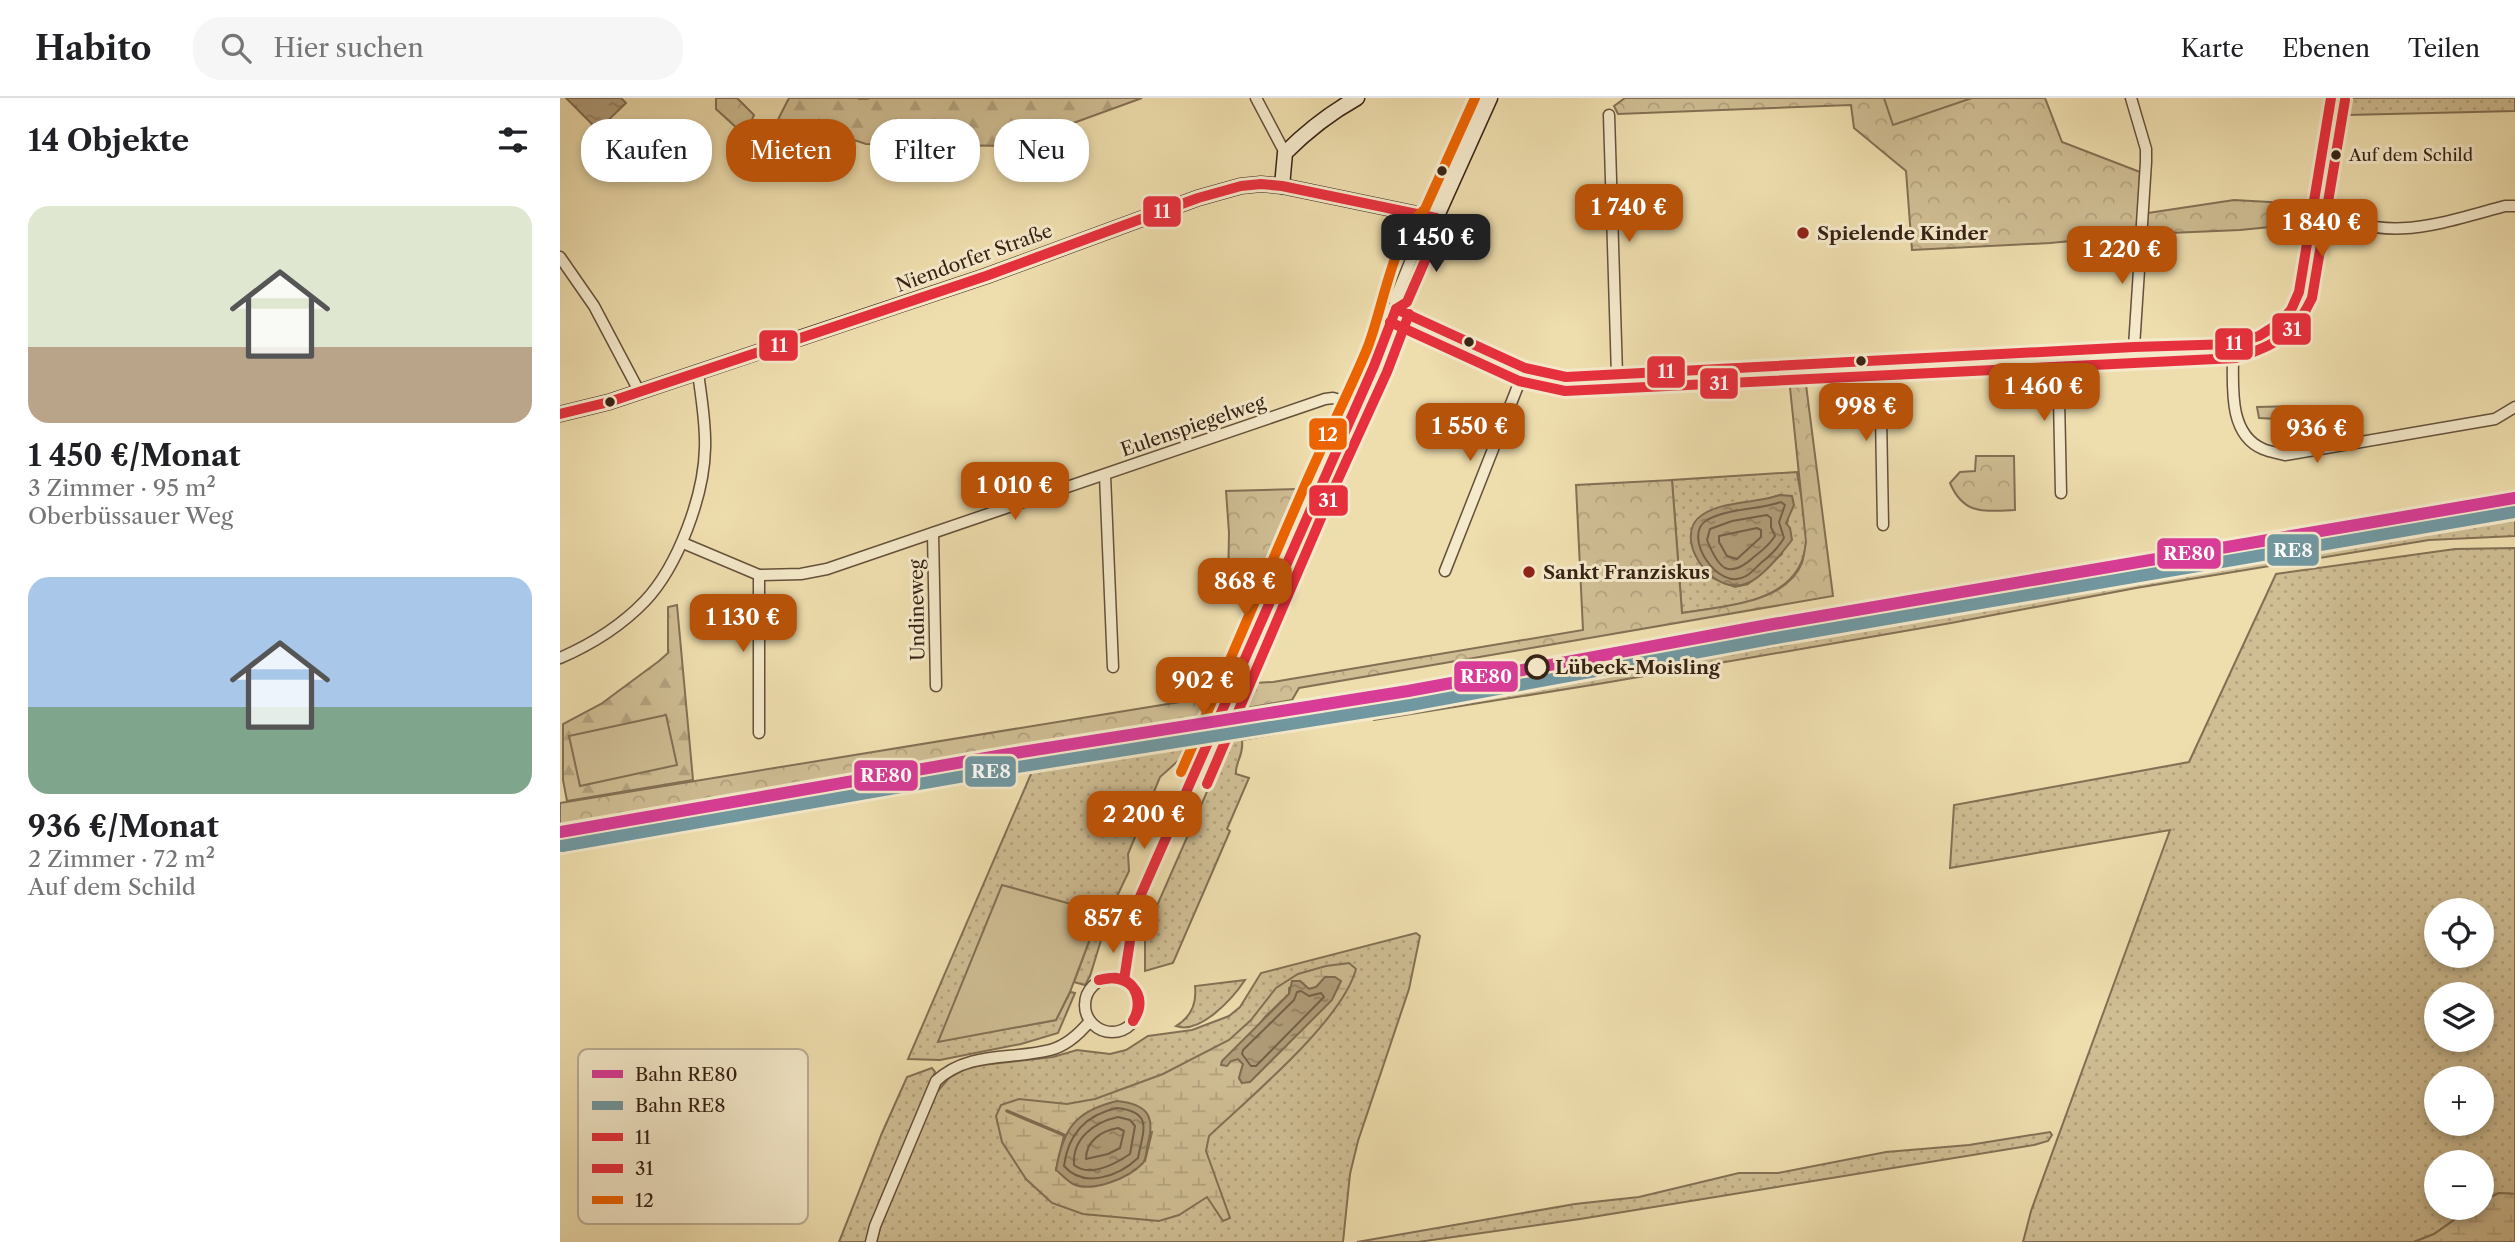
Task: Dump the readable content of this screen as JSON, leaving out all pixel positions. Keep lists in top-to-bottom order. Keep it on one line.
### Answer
{"streets":{"main road":["Niendorfer Straße"],"street":["Eulenspiegelweg","Undineweg"]},"crossings":[["Eulenspiegelweg","Undineweg"]],"places":["Auf dem Schild","Spielende Kinder","Sankt Franziskus","Lübeck-Moisling"],"lines":["transit line 11","transit line 12","transit line 31","rail line RE80","rail line RE8"],"legend":["Bahn RE80","Bahn RE8","11","31","12"],"page":{"header":"Habito","search":"Hier suchen","nav":["Karte","Ebenen","Teilen"],"heading":"14 Objekte","chip":["Kaufen","Mieten","Filter","Neu"],"list":[{"name":"1 450 €/Monat","note":"3 Zimmer · 95 m² · Oberbüssauer Weg"},{"name":"936 €/Monat","note":"2 Zimmer · 72 m² · Auf dem Schild"}],"price":["1 740 €","1 840 €","1 450 €","1 220 €","1 460 €","998 €","1 550 €","936 €","1 010 €","868 €","1 130 €","902 €","2 200 €","857 €"],"map_buttons":["+","−"]}}
